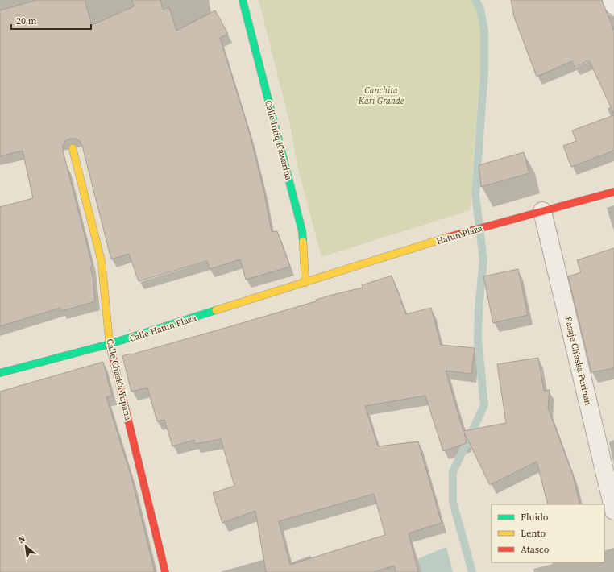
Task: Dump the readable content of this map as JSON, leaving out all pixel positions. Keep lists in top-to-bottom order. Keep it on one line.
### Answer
{"streets":{"street":["Calle Intiq K'awarina","Hatun Plaza","Calle Hatun Plaza","Pasaje Ch'aska Purinan","Calle Chask'a Yupana"]},"crossings":[["Calle Intiq K'awarina","Hatun Plaza"],["Calle Intiq K'awarina","Calle Hatun Plaza"],["Hatun Plaza","Calle Hatun Plaza"],["Hatun Plaza","Pasaje Ch'aska Purinan"],["Calle Hatun Plaza","Calle Chask'a Yupana"]],"parks":["Canchita Kari Grande"],"legend":["Fluido","Lento","Atasco"],"scale_bar":"20 m","north":"top left"}
